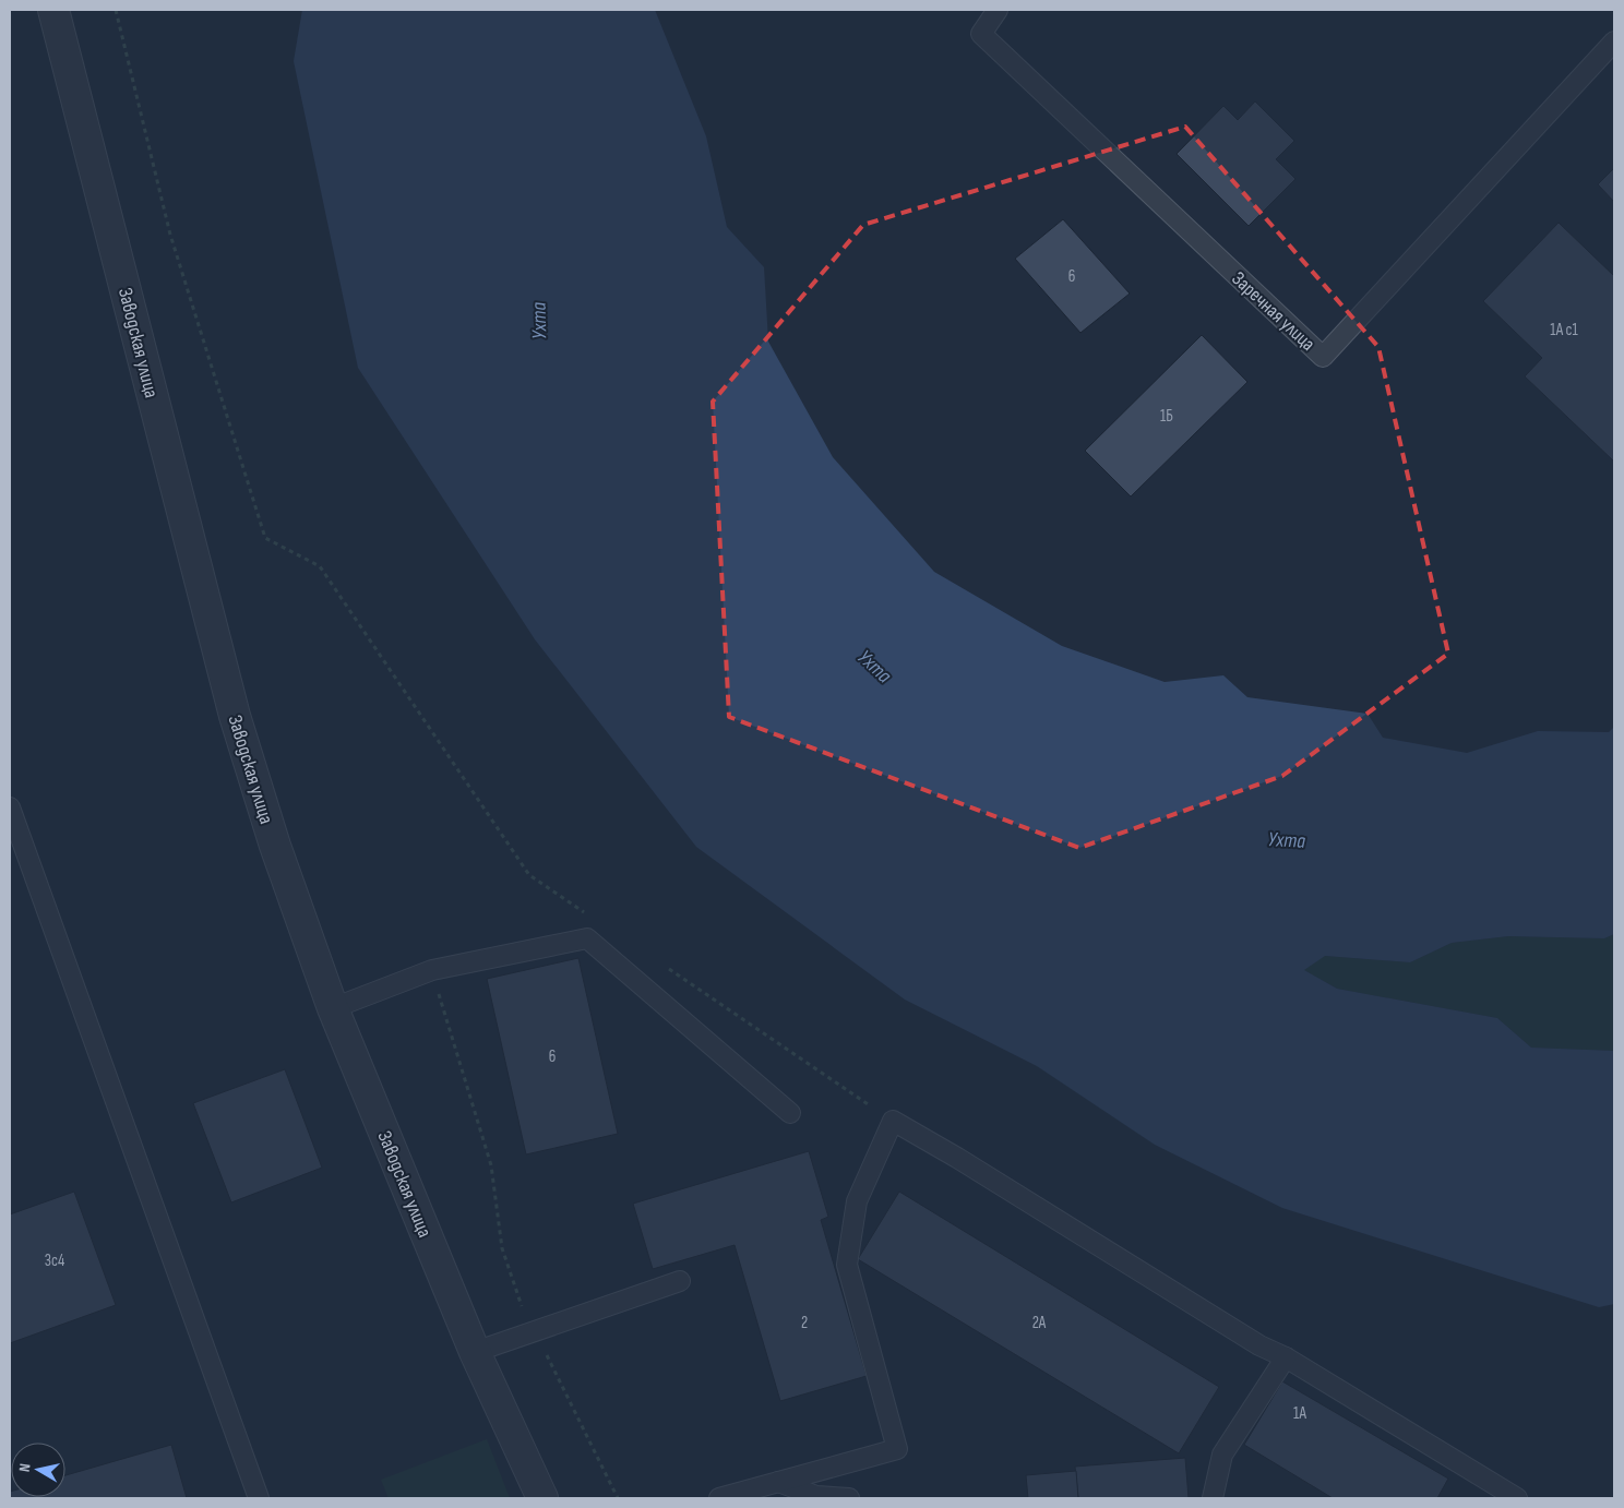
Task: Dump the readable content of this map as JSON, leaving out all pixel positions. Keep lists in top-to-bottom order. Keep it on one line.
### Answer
{"streets":{"street":["Заводская улица"],"lane":["Заречная улица"]},"water":["Ухта"],"house_numbers":["6","1А с1","1Б","6","3с4","2","2А","1А"],"north":"left"}
